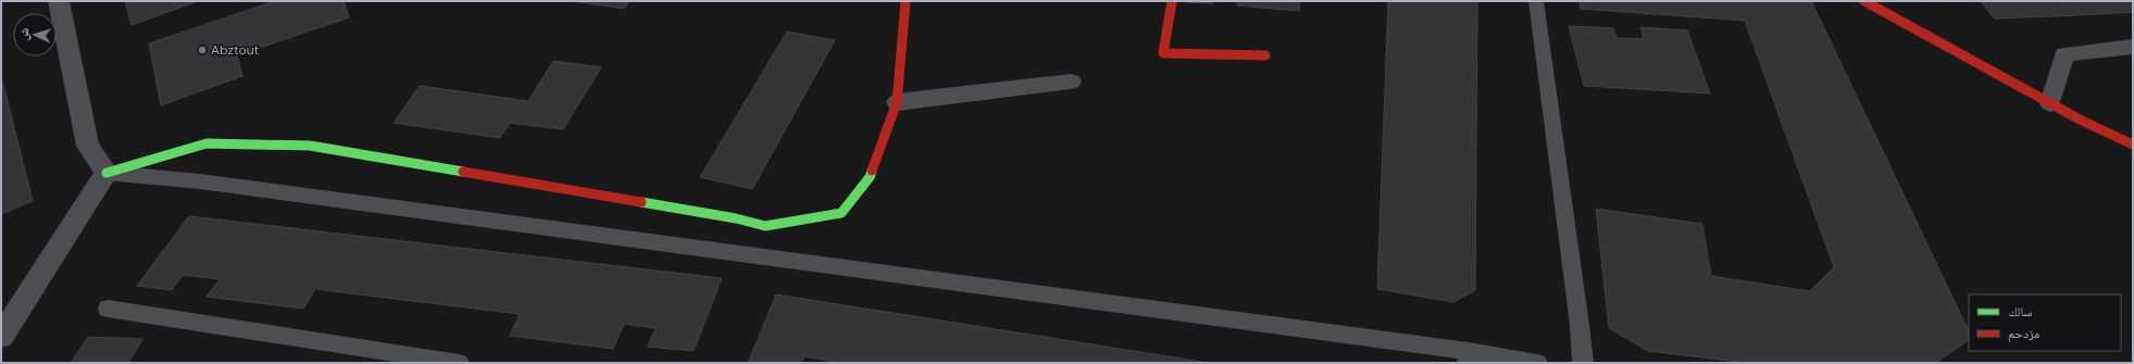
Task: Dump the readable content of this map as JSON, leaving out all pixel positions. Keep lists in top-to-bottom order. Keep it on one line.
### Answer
{"places":["Abztout"],"legend":["سالك","مزدحم"],"north":"left"}
